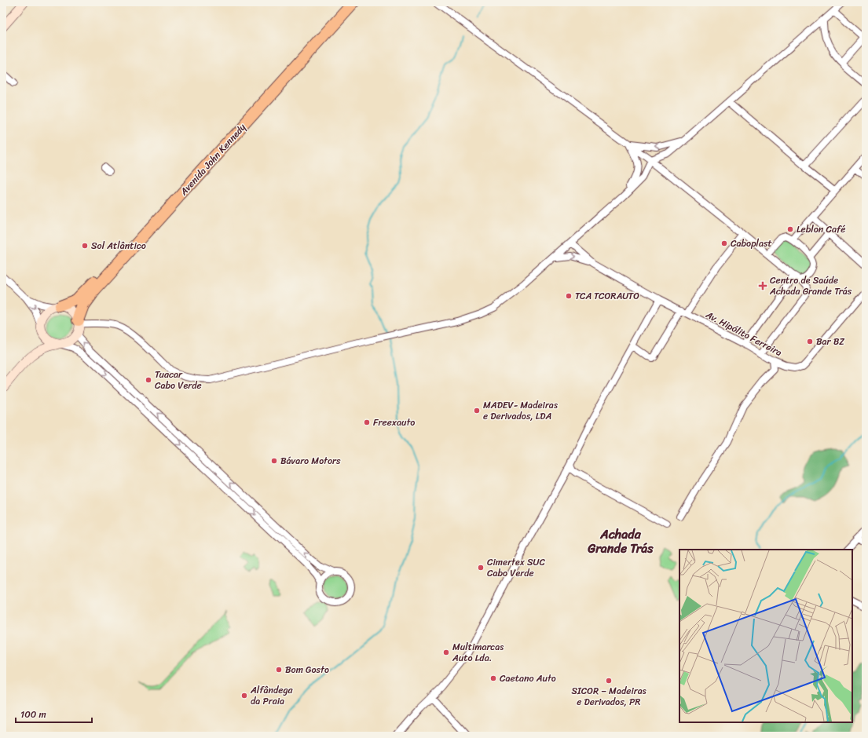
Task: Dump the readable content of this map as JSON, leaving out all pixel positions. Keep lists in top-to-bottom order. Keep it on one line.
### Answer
{"streets":{"highway":["Avenida John Kennedy"],"street":["Av. Hipólito Ferreira"]},"districts":["Achada Grande Trás"],"places":{"other":["Leblon Café","Caboplast","Sol Atlântico","TCA TCORAUTO","Bar BZ","Tuacar Cabo Verde","MADEV- Madeiras e Derivados, LDA","Freexauto","Bávaro Motors","Cimertex SUC Cabo Verde","Multimarcas Auto Lda.","Bom Gosto","Caetano Auto","SICOR – Madeiras e Derivados, PR","Alfândega da Praia"],"health":["Centro de Saúde Achada Grande Trás"]},"scale_bar":"100 m"}
